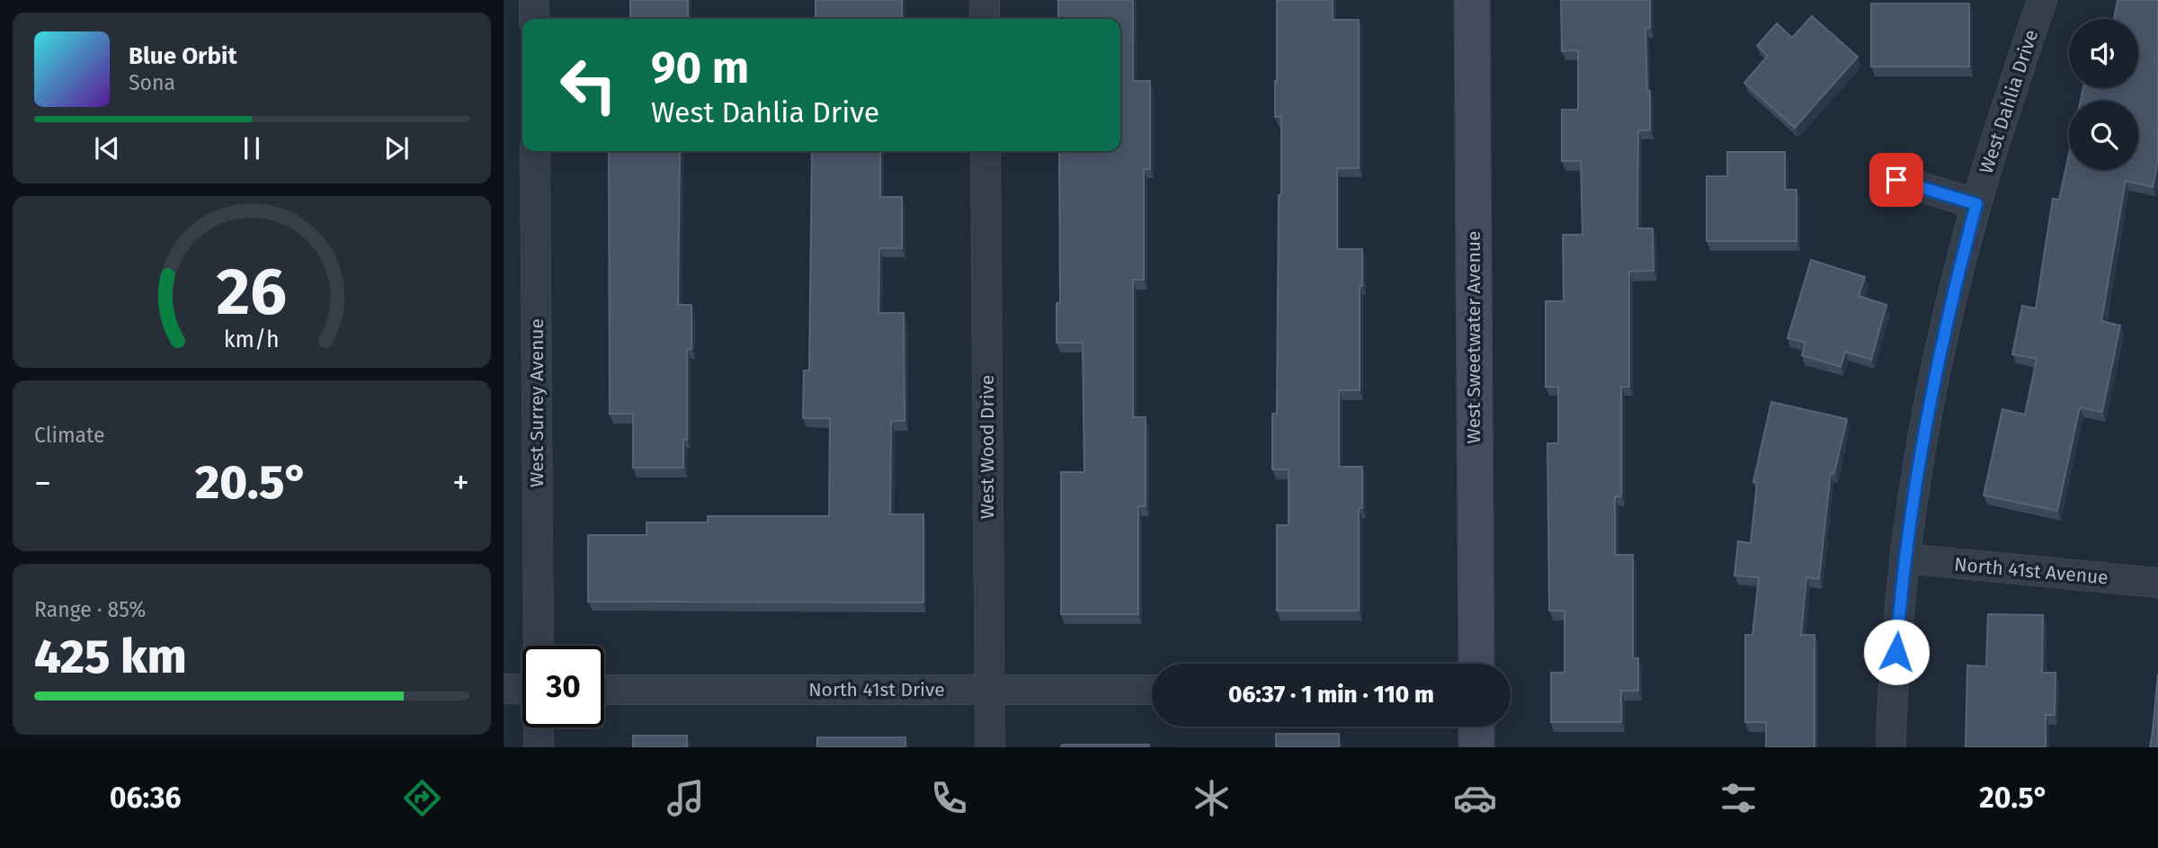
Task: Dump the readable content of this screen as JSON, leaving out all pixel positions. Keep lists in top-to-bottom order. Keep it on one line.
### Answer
{"streets":{"street":["West Dahlia Drive","West Sweetwater Avenue","West Surrey Avenue","West Wood Drive","North 41st Avenue","North 41st Drive"]},"crossings":[["West Dahlia Drive","North 41st Avenue"],["West Wood Drive","North 41st Drive"]],"page":{"turn":["90 m","West Dahlia Drive"],"song":["Blue Orbit","Sona"],"tile":["Climate",["Range · 85%","425 km"]],"heat":["−","20.5°","+"],"limit":"30","trip":"06:37 · 1 min · 110 m","tabs":["06:36","20.5°"],"gauge":["26","km/h"]}}
